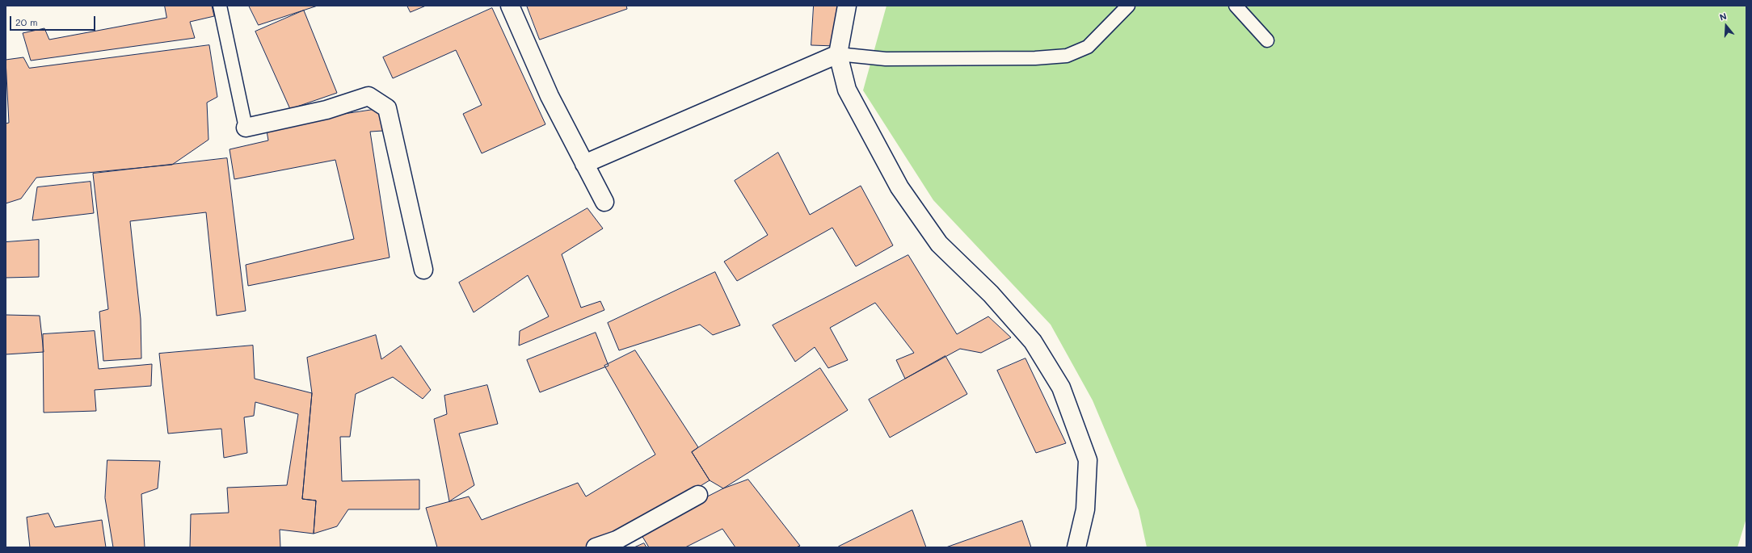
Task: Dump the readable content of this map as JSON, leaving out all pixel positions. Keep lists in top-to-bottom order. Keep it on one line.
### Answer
{"scale_bar":"20 m","north":"top"}
